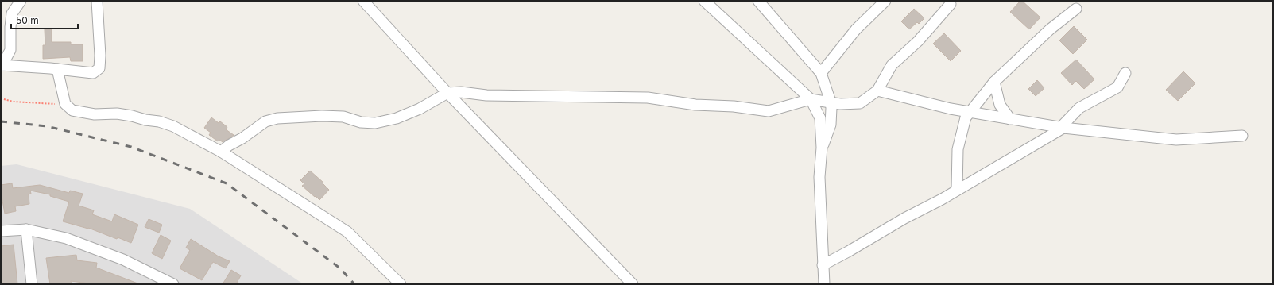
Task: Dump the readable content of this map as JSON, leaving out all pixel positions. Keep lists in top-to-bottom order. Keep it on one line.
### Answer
{"scale_bar":"50 m"}
